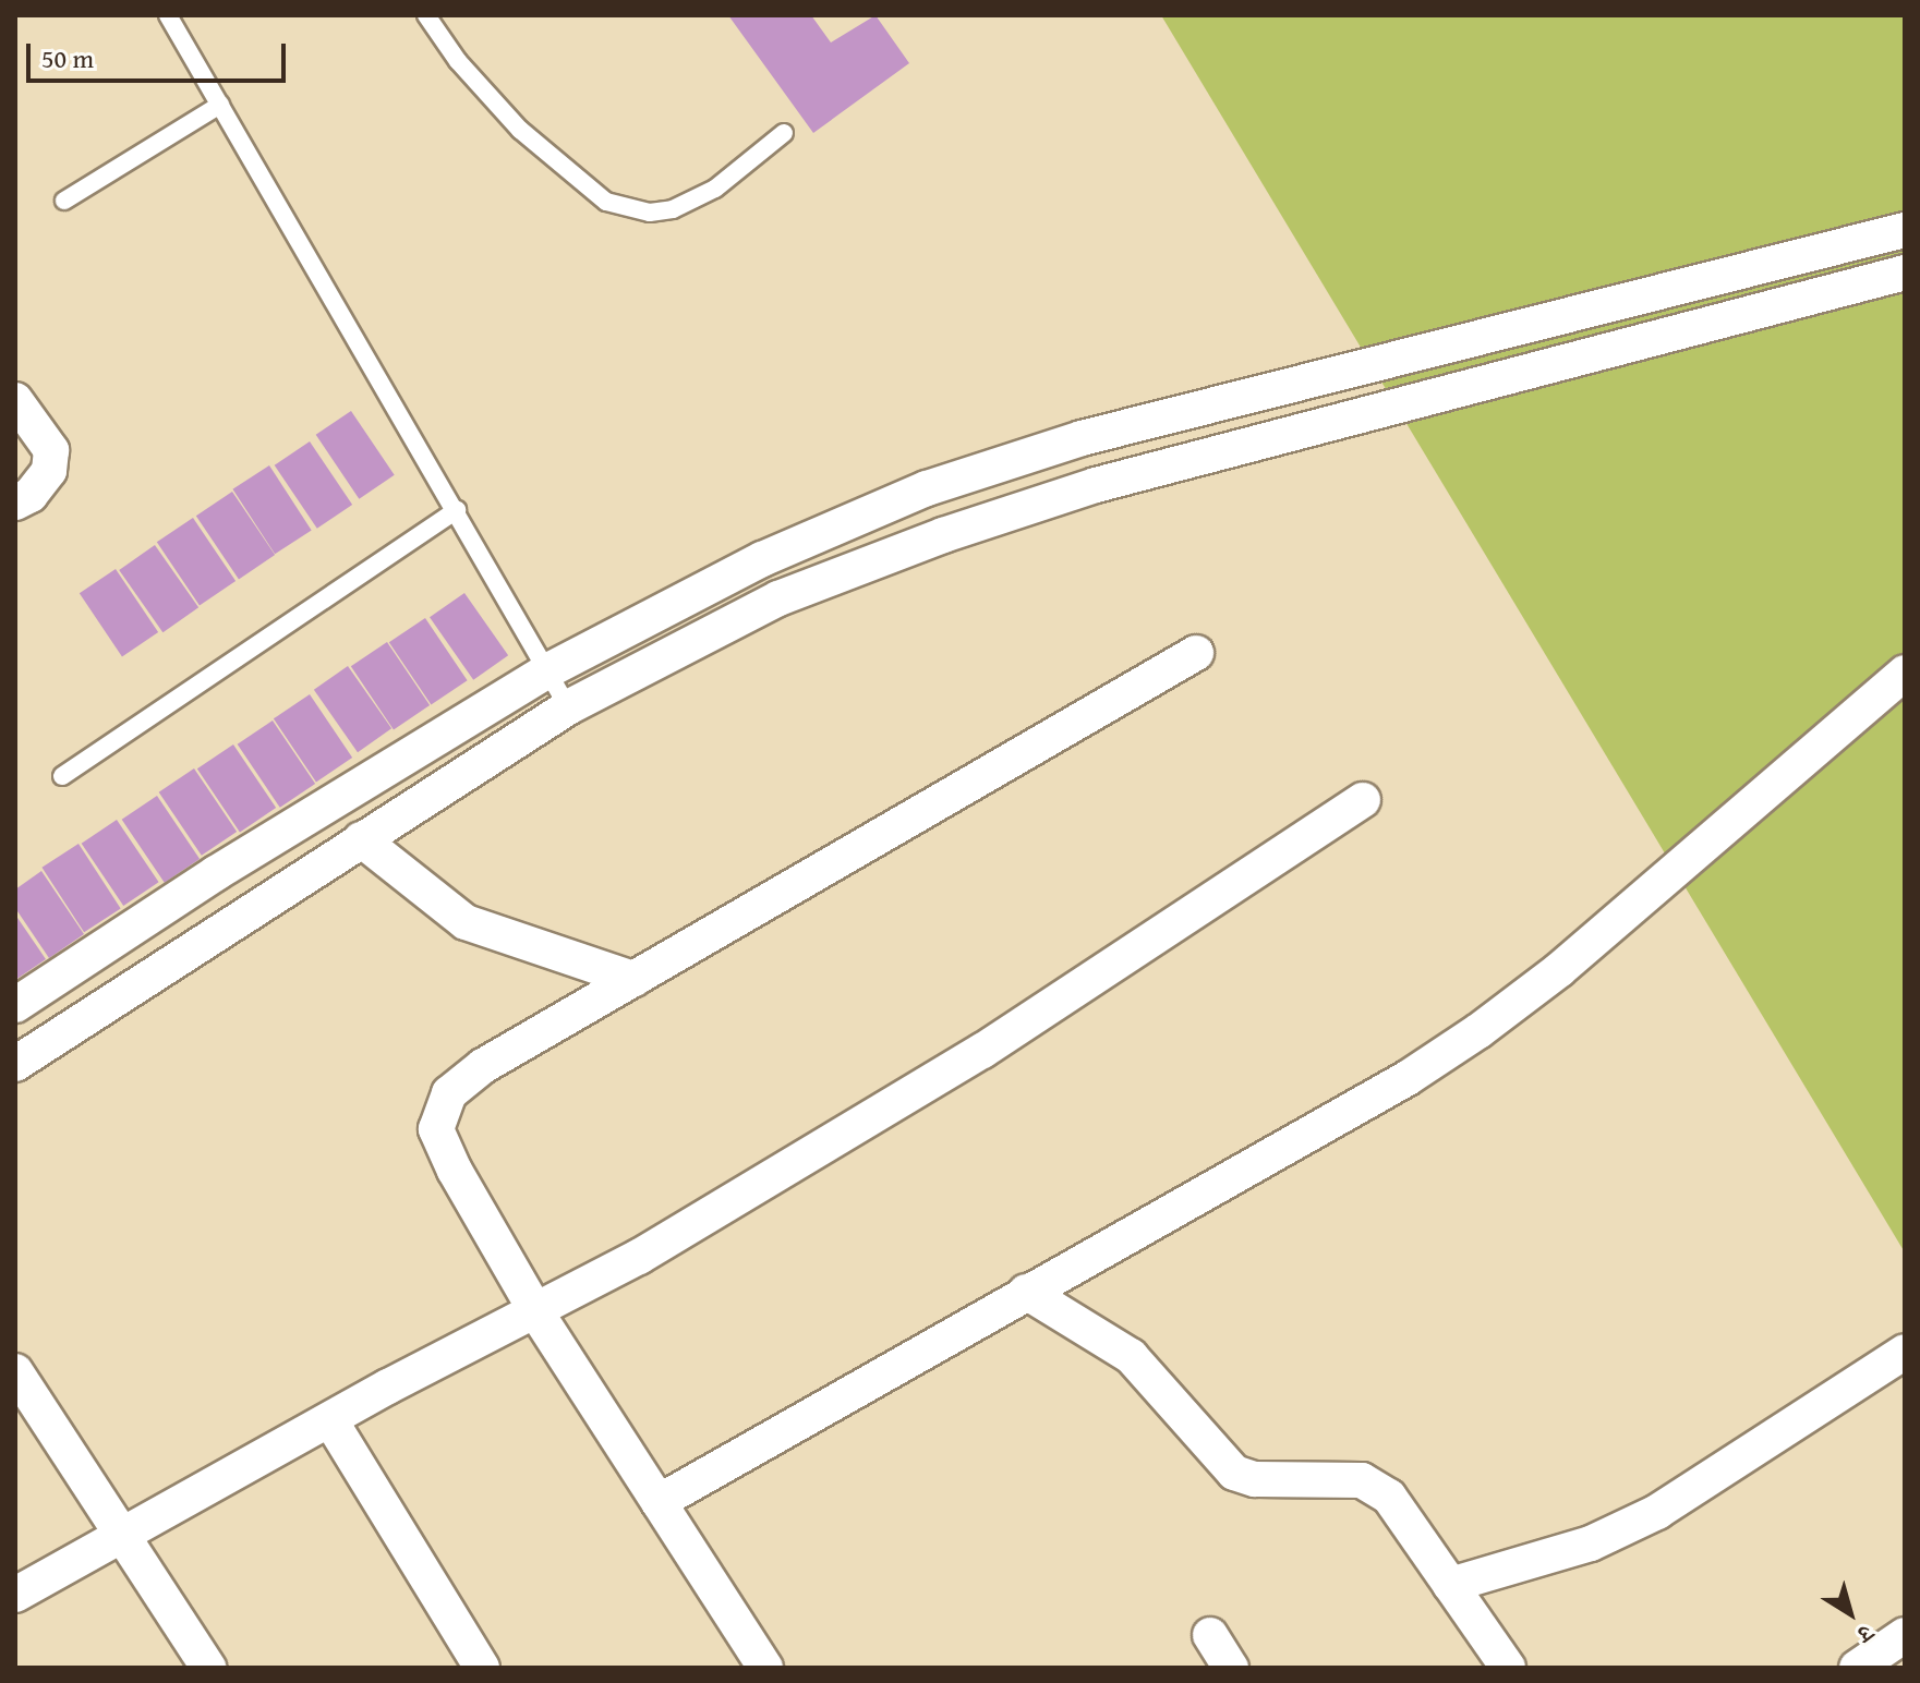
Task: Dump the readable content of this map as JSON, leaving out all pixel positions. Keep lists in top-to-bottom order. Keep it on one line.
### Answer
{"scale_bar":"50 m","north":"bottom right"}
